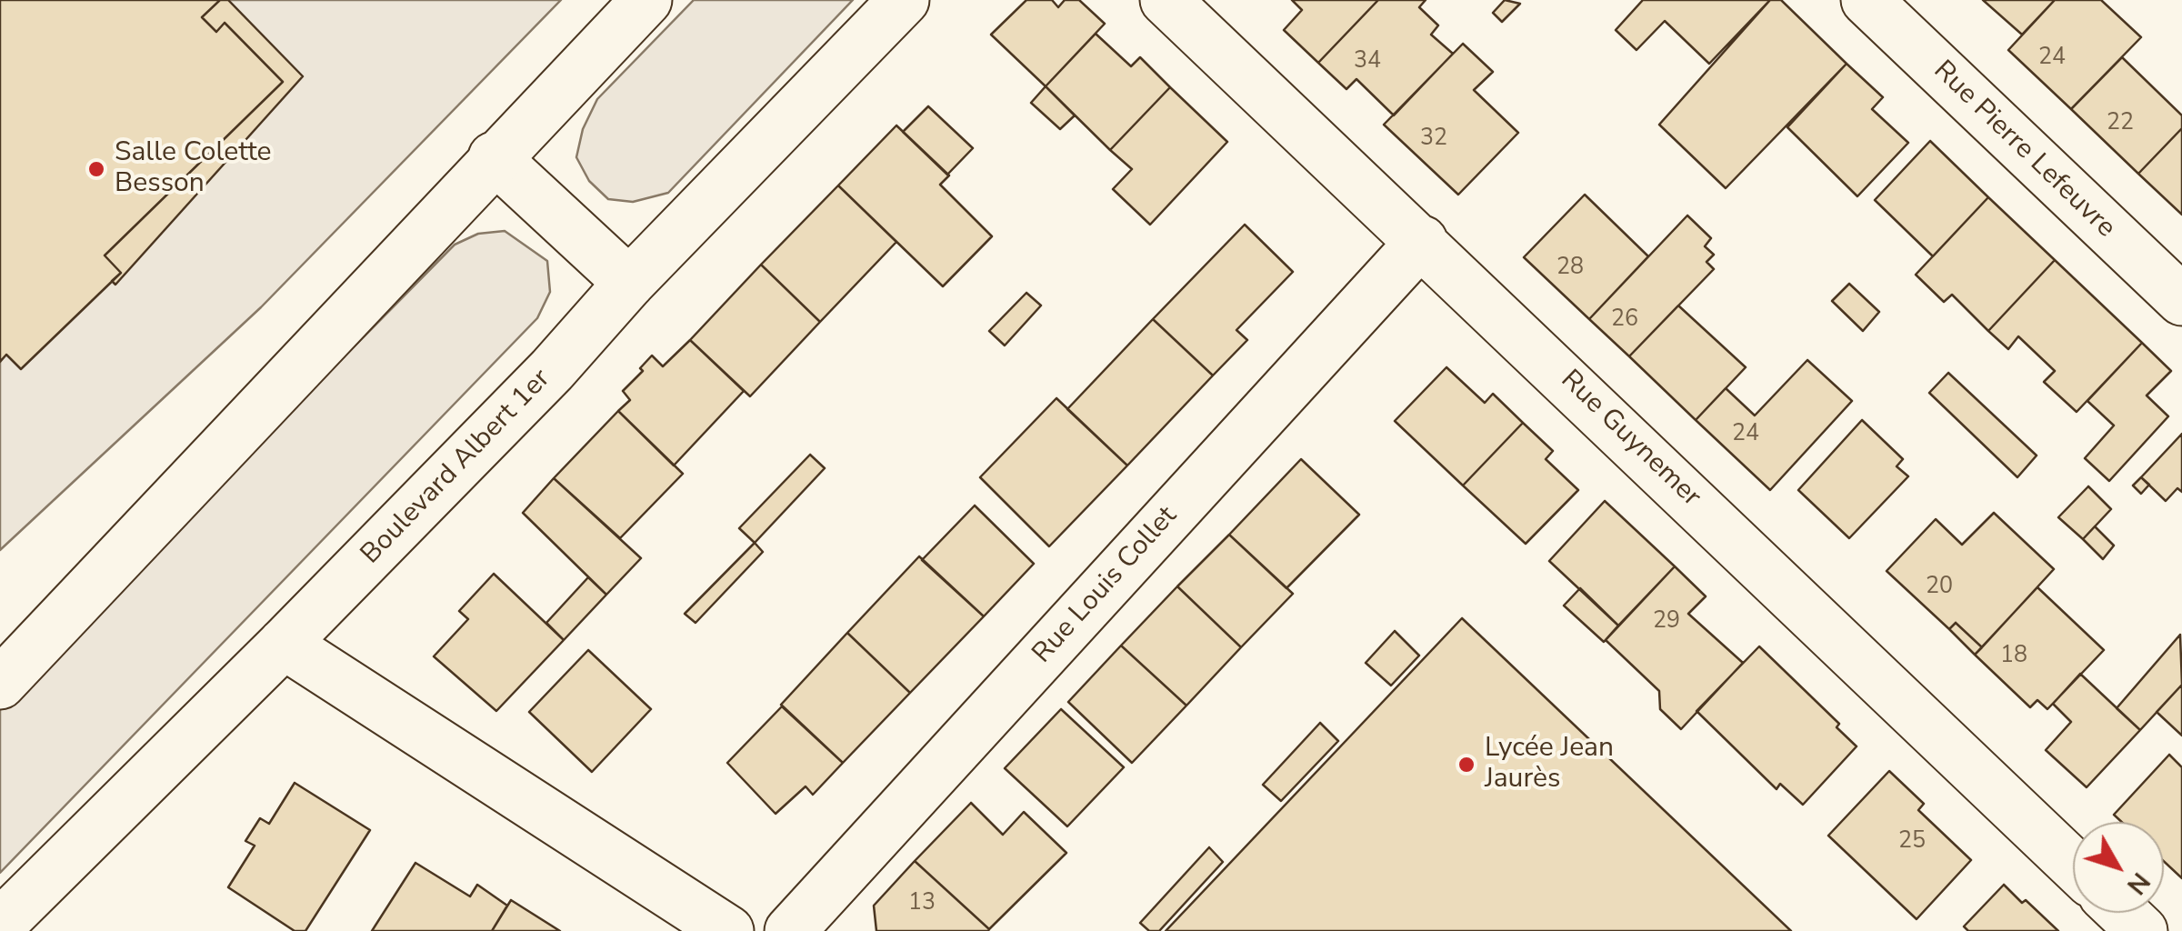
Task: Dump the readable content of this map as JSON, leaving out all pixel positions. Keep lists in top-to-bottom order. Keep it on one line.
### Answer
{"streets":{"street":["Rue Pierre Lefeuvre","Rue Guynemer","Boulevard Albert 1er","Rue Louis Collet"]},"crossings":[["Rue Guynemer","Rue Louis Collet"]],"places":["Salle Colette Besson","Lycée Jean Jaurès"],"house_numbers":["24","34","22","32","28","26","24","20","29","18","25","13"],"north":"bottom right"}
